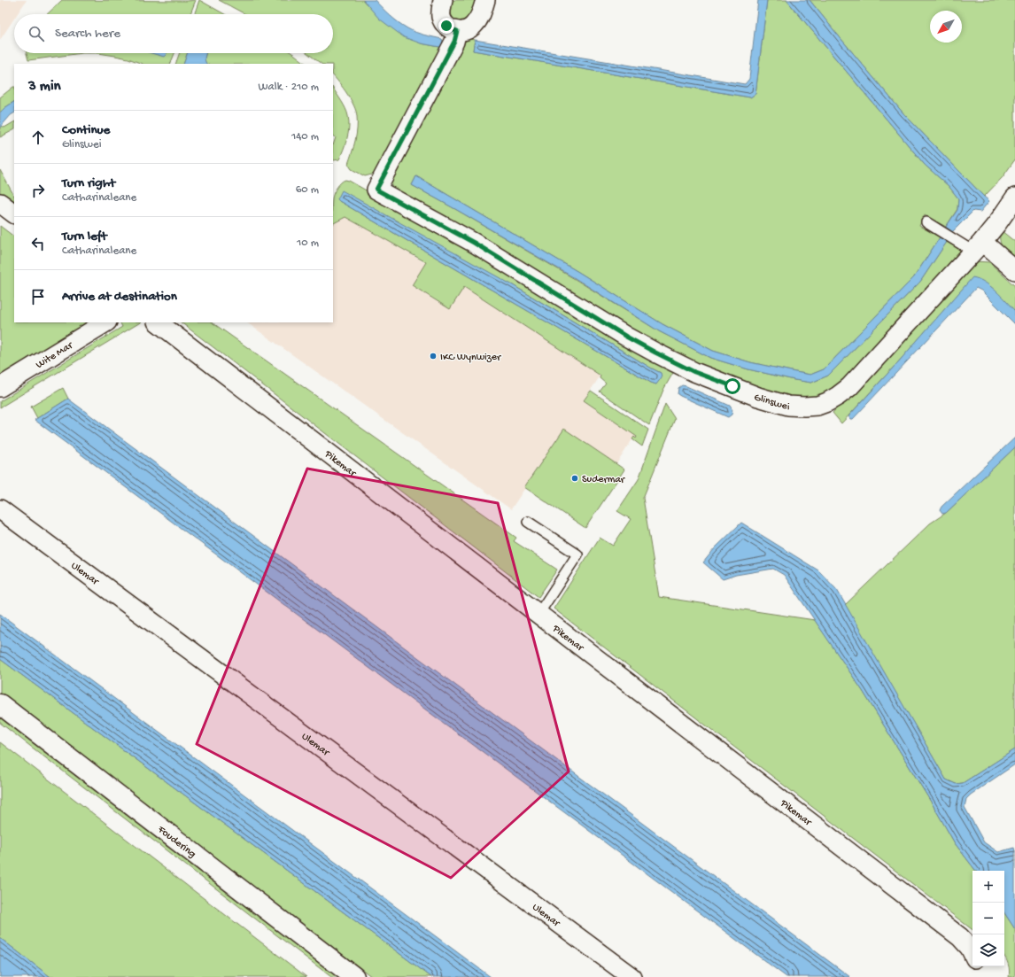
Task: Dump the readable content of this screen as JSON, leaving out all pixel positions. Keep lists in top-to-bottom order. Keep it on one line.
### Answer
{"streets":{"street":["Wite Mar","Glinswei","Pikemar","Ulemar","Foudering"]},"places":["IKC Wynwizer","Sudermar"],"north":"bottom left","page":{"search":"Search here","heading":["3 min","Walk · 210 m"],"list":[["Continue","Glinswei","140 m"],["Turn right","Catharinaleane","60 m"],["Turn left","Catharinaleane","10 m"],"Arrive at destination"],"map_buttons":["+","−"]}}
